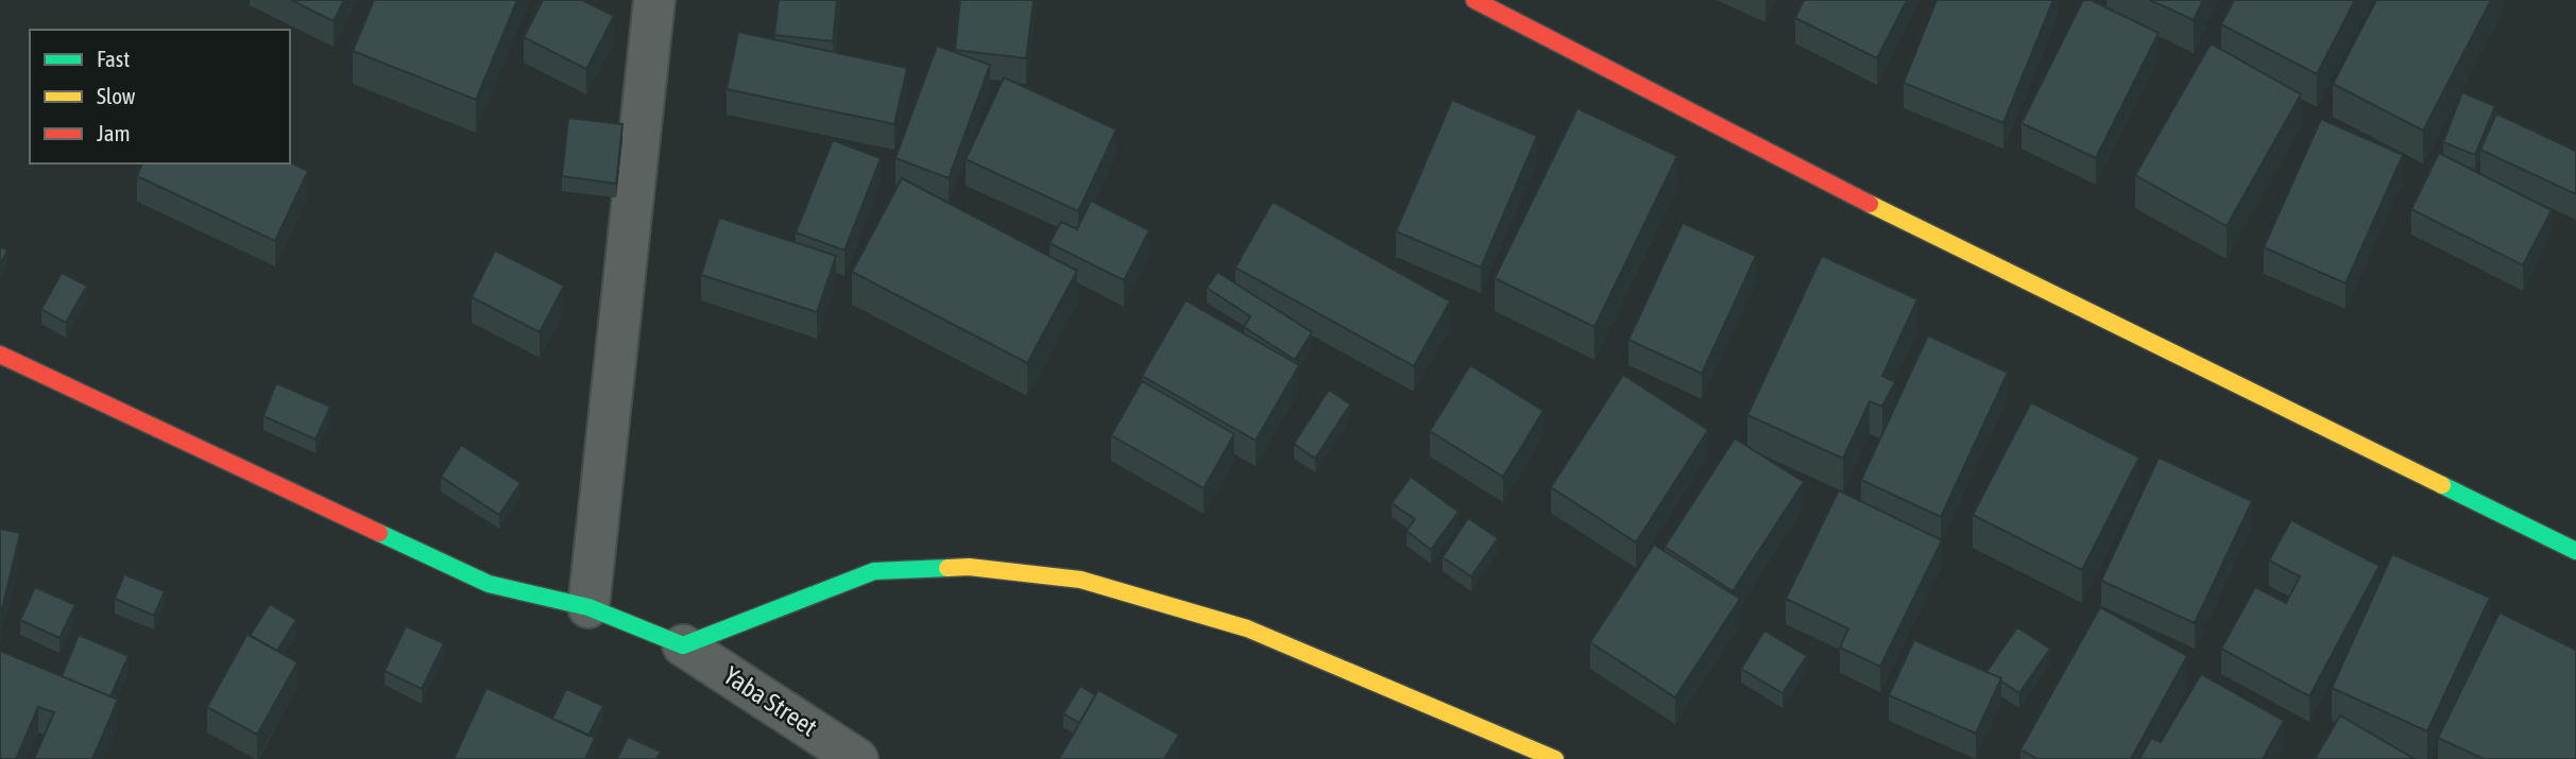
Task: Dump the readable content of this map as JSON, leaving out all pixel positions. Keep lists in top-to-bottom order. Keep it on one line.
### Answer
{"streets":{"street":["Yaba Street"]},"legend":["Fast","Slow","Jam"]}
